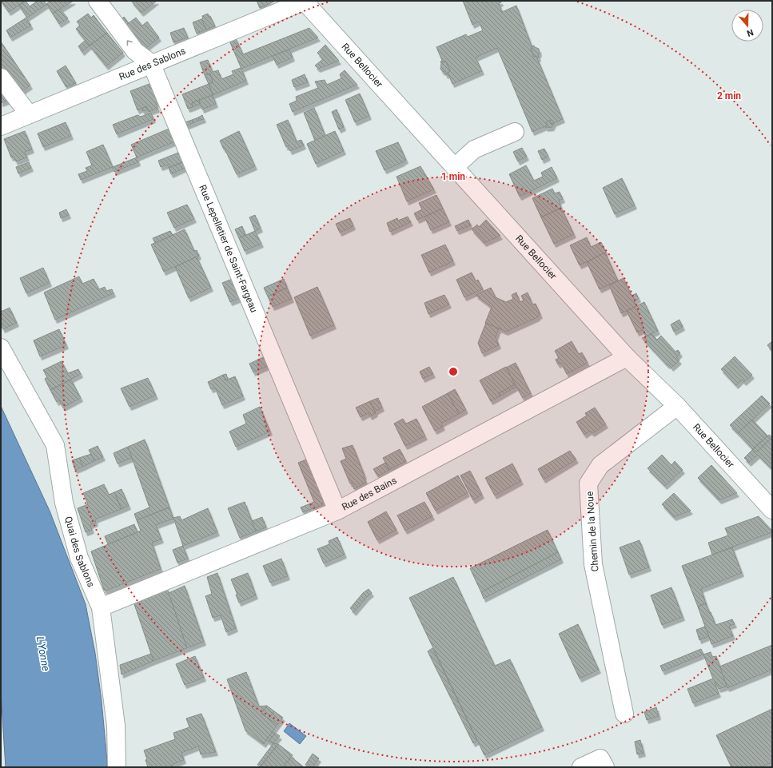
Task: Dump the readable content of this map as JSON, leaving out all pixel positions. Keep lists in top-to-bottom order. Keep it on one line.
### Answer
{"streets":{"street":["Rue des Sablons","Rue Bellocier","Rue Lepelletier de Saint-Fargeau","Rue des Bains","Chemin de la Noue","Quai des Sablons"]},"crossings":[["Rue des Sablons","Rue Bellocier"],["Rue des Sablons","Rue Lepelletier de Saint-Fargeau"],["Rue Bellocier","Rue des Bains"],["Rue Bellocier","Chemin de la Noue"],["Rue Lepelletier de Saint-Fargeau","Rue des Bains"],["Rue des Bains","Quai des Sablons"]],"water":["L'Yonne"],"north":"bottom","rings":["2 min","1 min"]}
